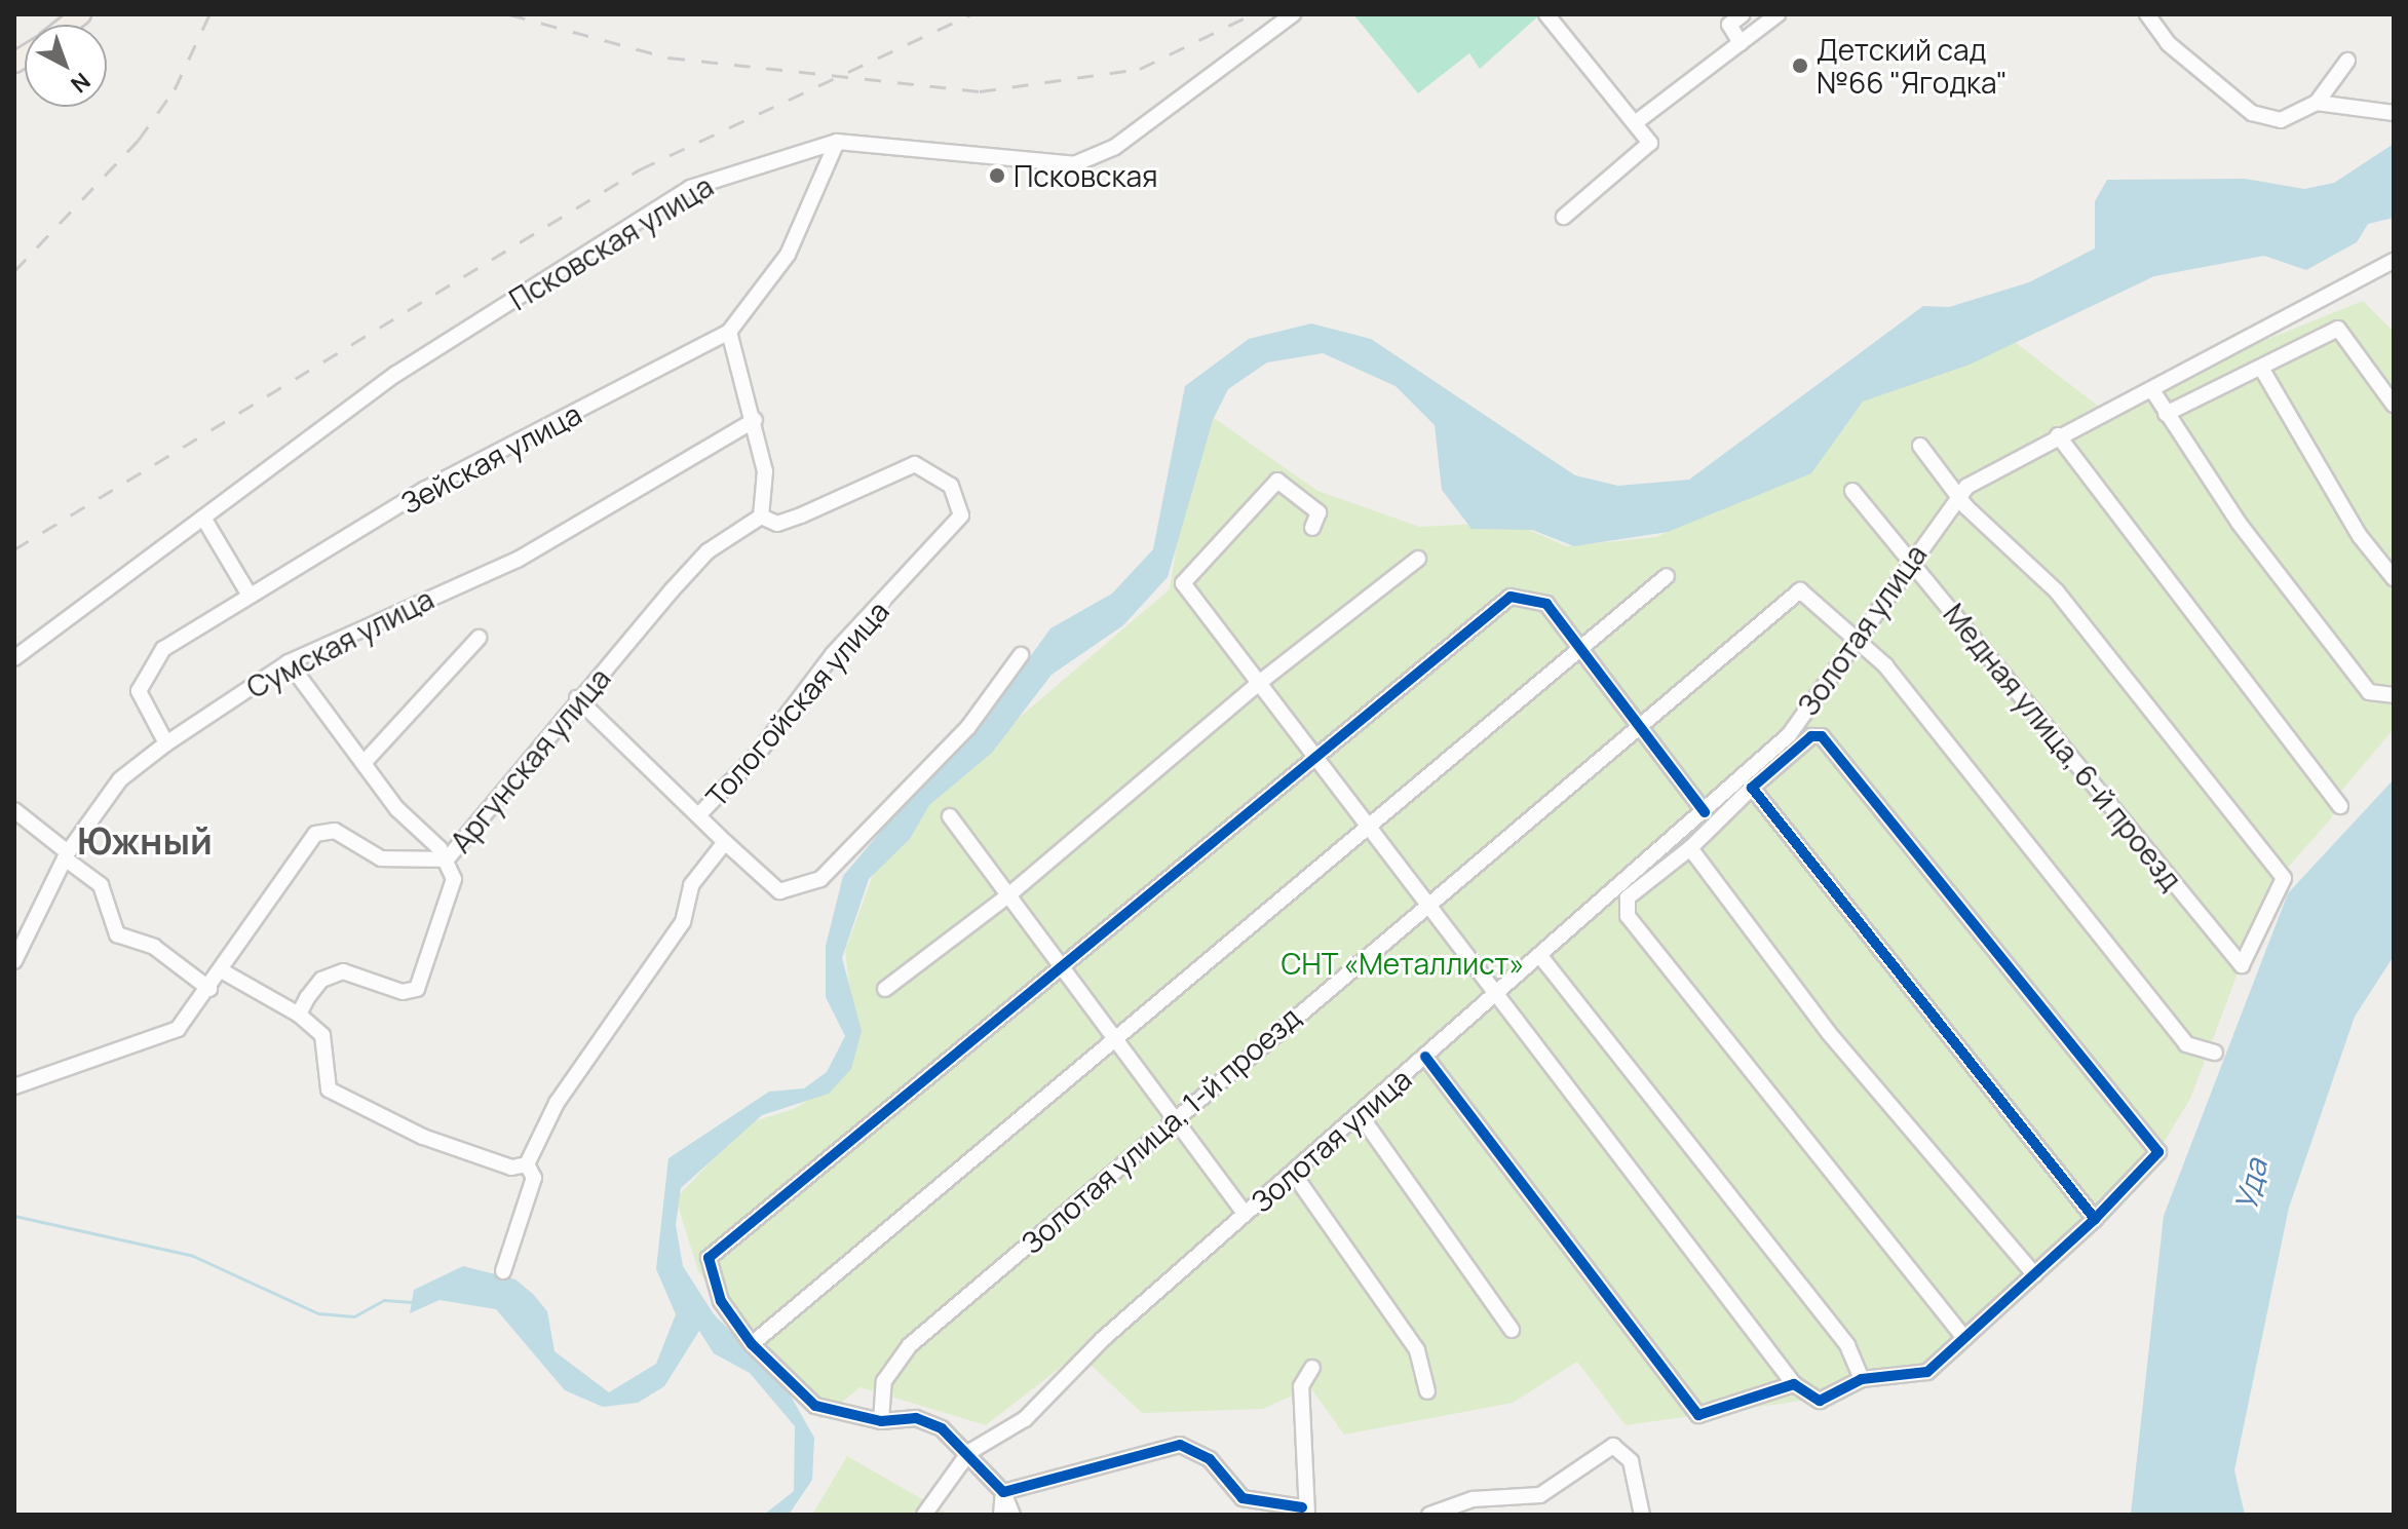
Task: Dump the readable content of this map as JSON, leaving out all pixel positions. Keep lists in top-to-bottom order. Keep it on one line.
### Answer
{"streets":{"street":["Псковская улица","Зейская улица","Золотая улица","Сумская улица","Тологойская улица","Медная улица, 6-й проезд","Аргунская улица","Золотая улица, 1-й проезд"]},"crossings":[["Псковская улица","Зейская улица"],["Зейская улица","Сумская улица"],["Золотая улица","Медная улица, 6-й проезд"],["Золотая улица","Золотая улица, 1-й проезд"],["Тологойская улица","Аргунская улица"]],"districts":["Южный"],"water":["Уда"],"parks":["СНТ «Металлист»"],"places":["Детский сад №66 \"Ягодка\"","Псковская"],"north":"bottom right"}
